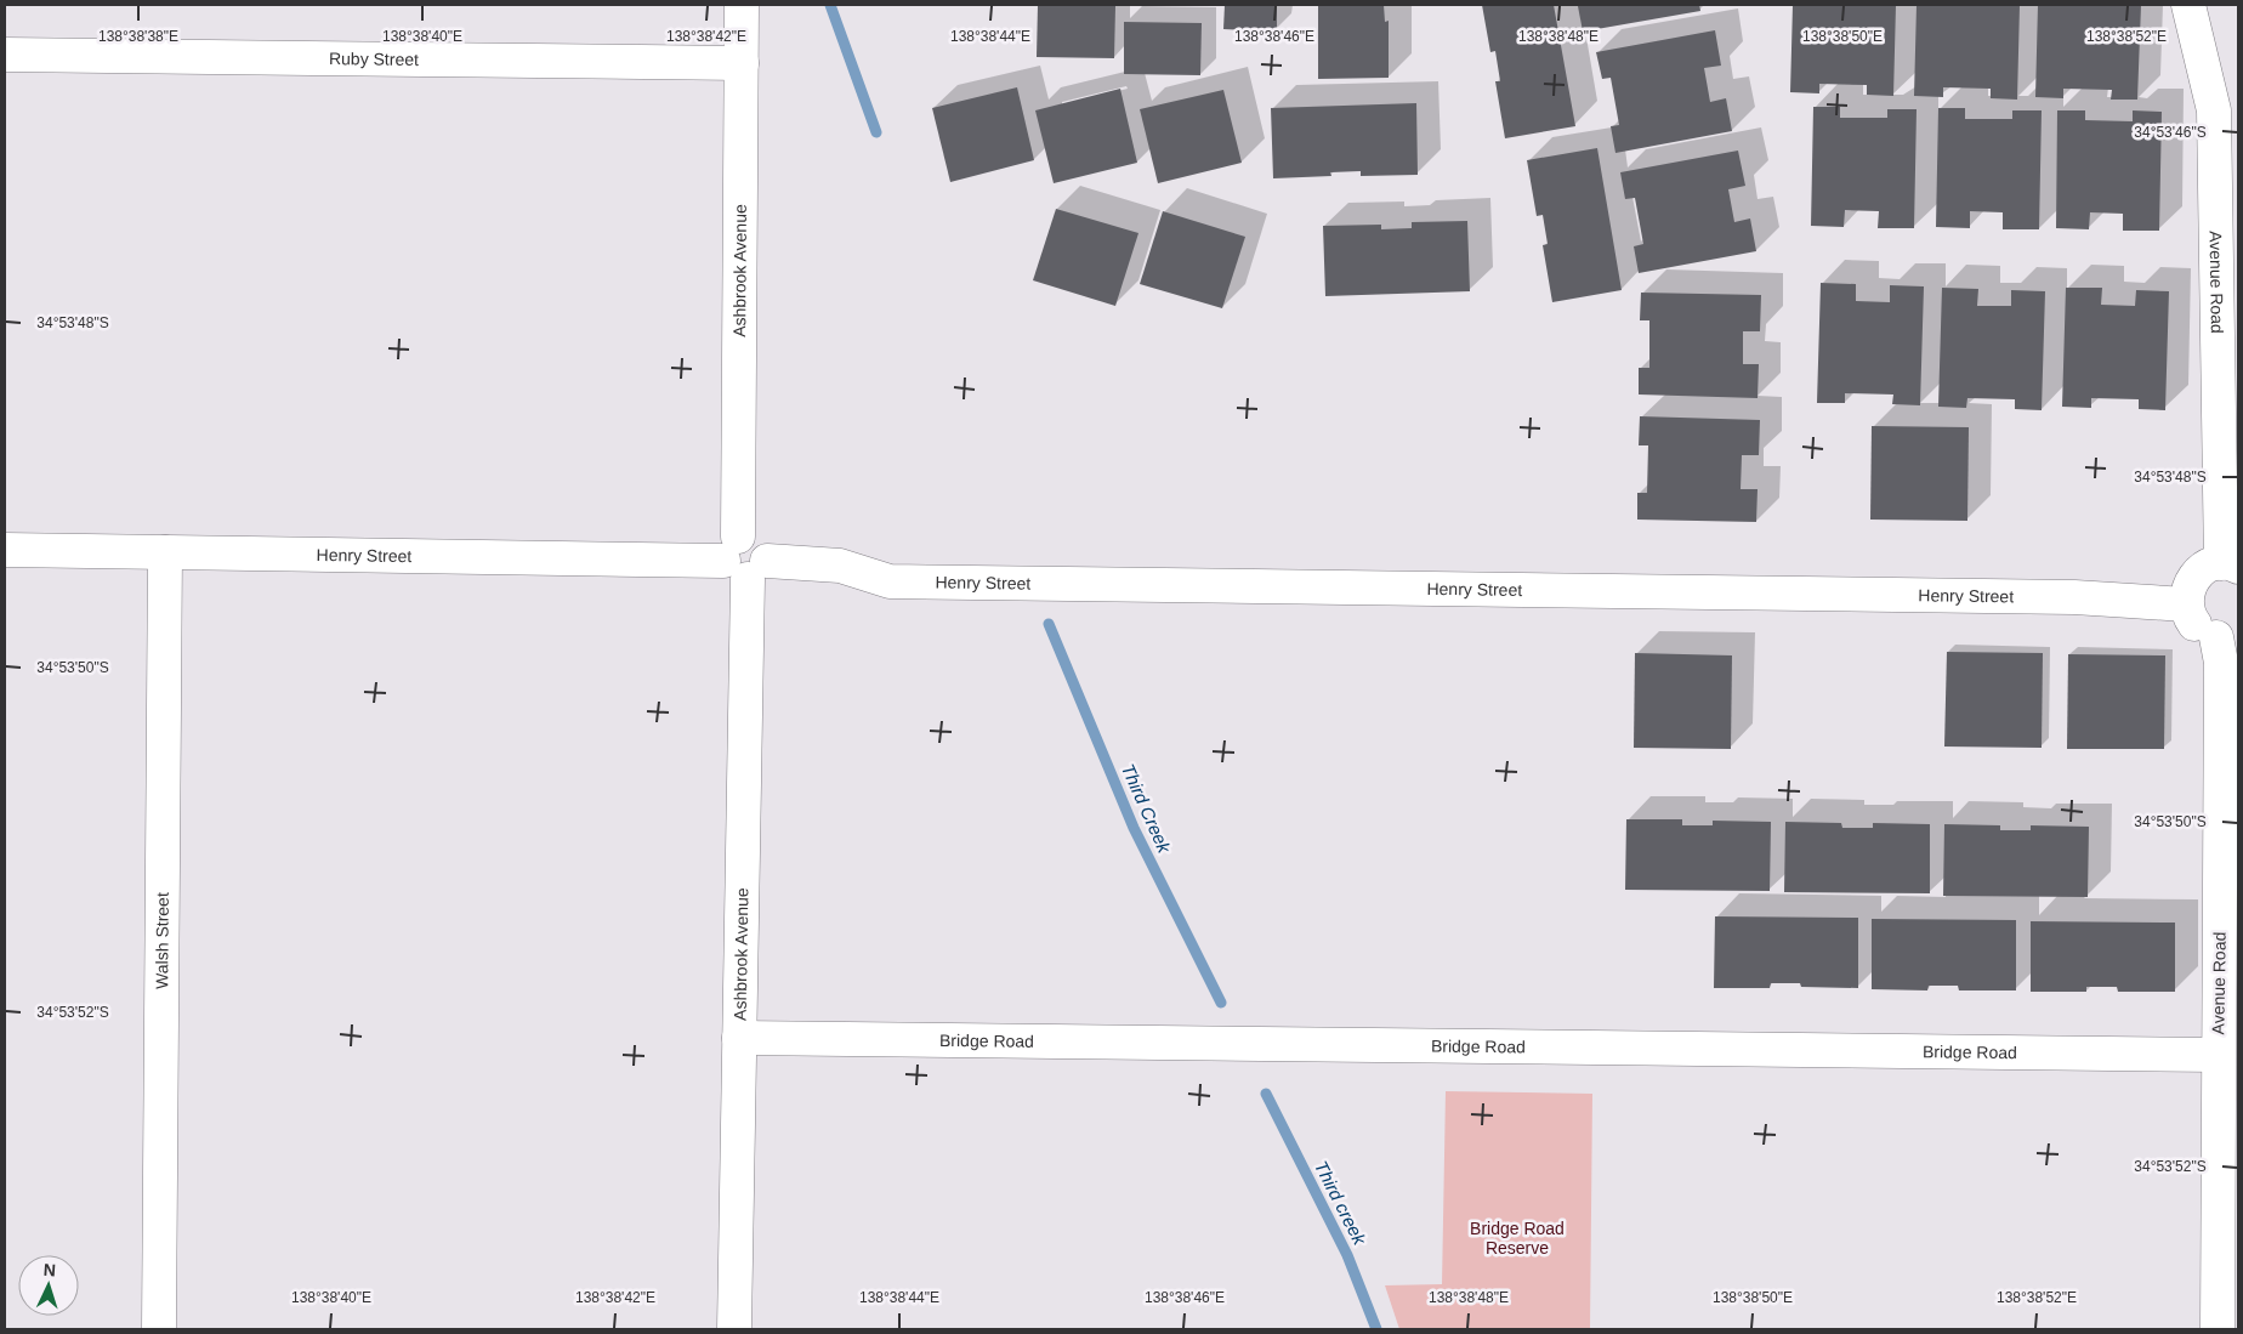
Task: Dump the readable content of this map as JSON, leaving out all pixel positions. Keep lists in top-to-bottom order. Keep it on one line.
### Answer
{"streets":{"street":["Ruby Street","Ashbrook Avenue","Avenue Road","Henry Street","Walsh Street","Bridge Road"]},"crossings":[["Ruby Street","Ashbrook Avenue"],["Ashbrook Avenue","Henry Street"],["Ashbrook Avenue","Bridge Road"],["Avenue Road","Bridge Road"],["Henry Street","Walsh Street"]],"water":["Third Creek","Third creek"],"parks":["Bridge Road Reserve"],"north":"top","coordinates":["138°38'38\"E","138°38'40\"E","138°38'42\"E","138°38'44\"E","138°38'46\"E","138°38'48\"E","138°38'50\"E","138°38'52\"E","34°53'46\"S","34°53'48\"S","34°53'50\"S","34°53'52\"S"]}
